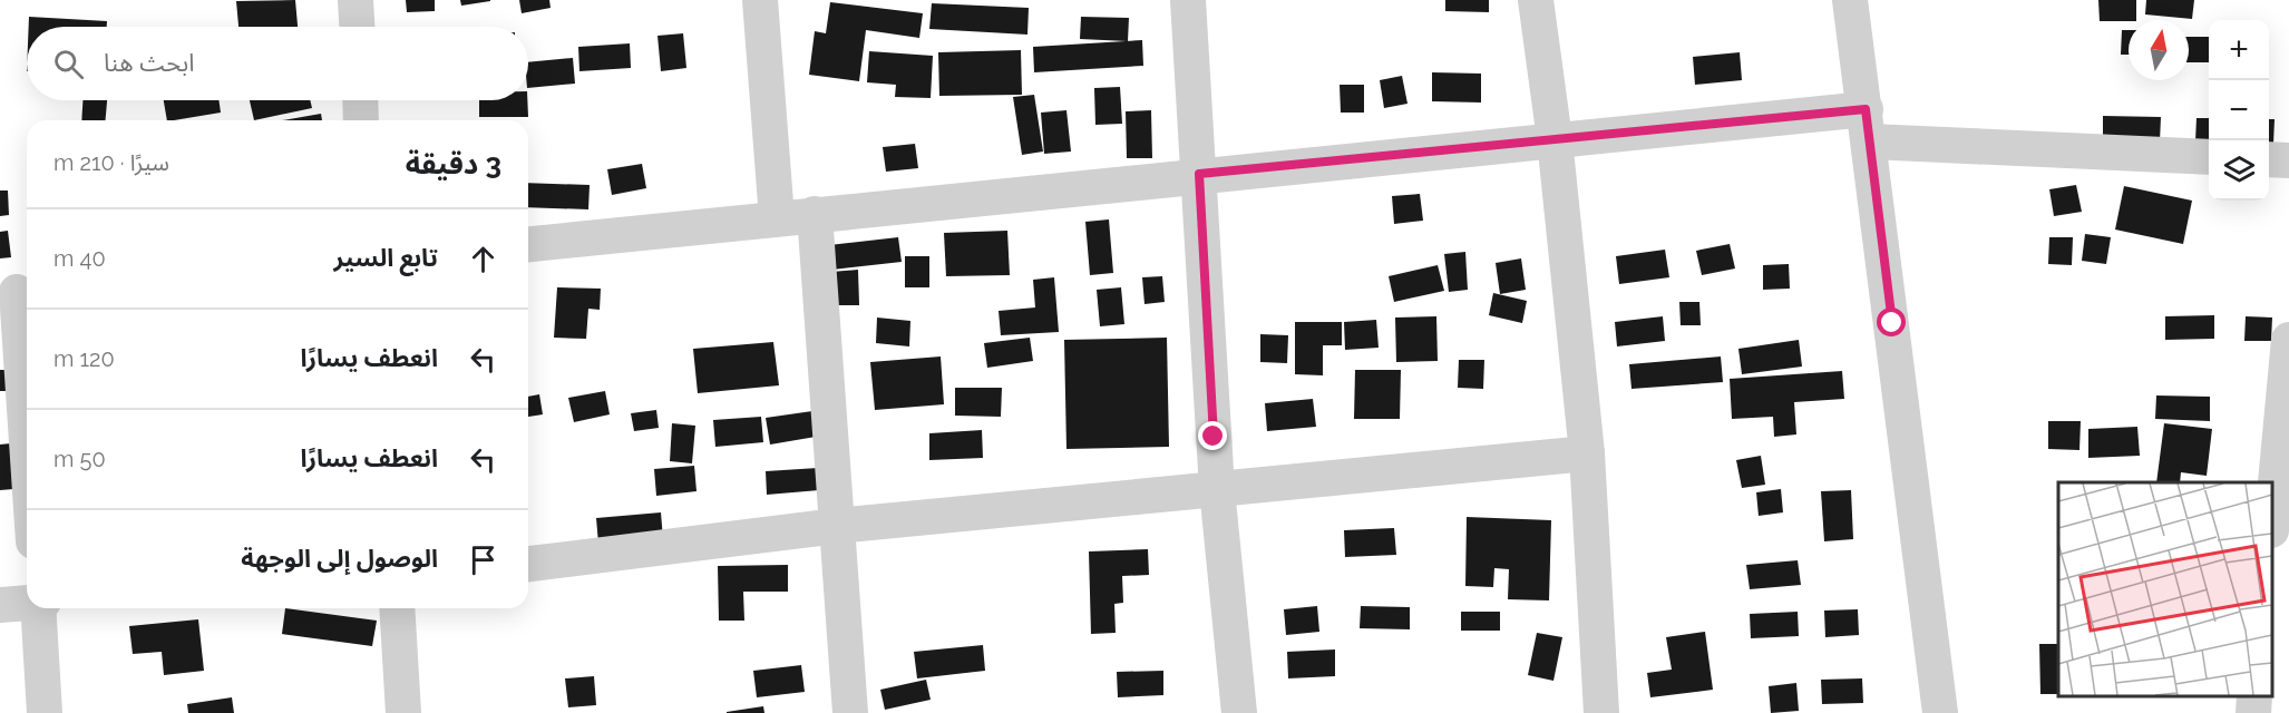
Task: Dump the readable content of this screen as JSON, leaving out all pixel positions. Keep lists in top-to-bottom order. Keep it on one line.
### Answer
{"north":"top","page":{"map_buttons":["+","−"],"search":"ابحث هنا","heading":["3 دقيقة","سيرًا · 210 m"],"list":[["تابع السير","40 m"],["انعطف يسارًا","120 m"],["انعطف يسارًا","50 m"],"الوصول إلى الوجهة"]}}
